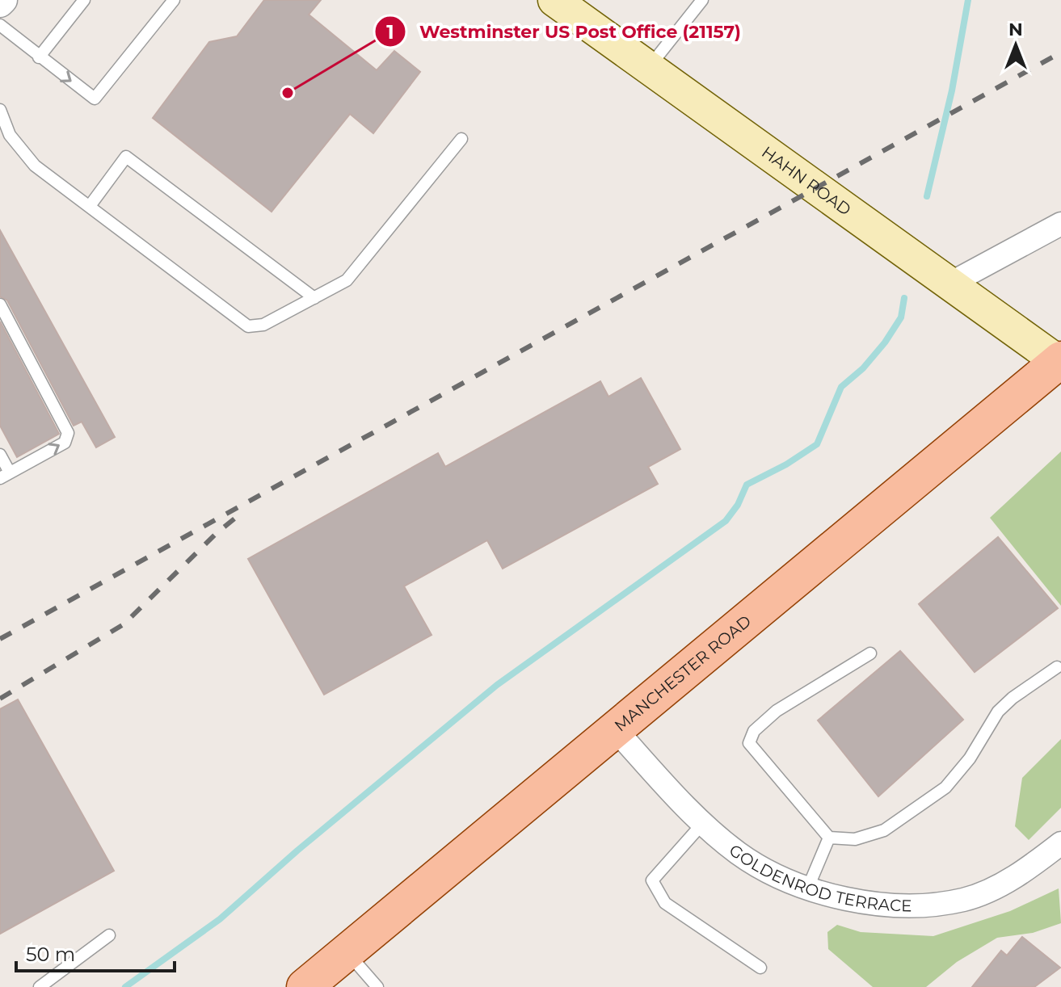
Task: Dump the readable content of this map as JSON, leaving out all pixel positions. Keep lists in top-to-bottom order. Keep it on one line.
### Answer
{"streets":{"main road":["HAHN ROAD","MANCHESTER ROAD"],"street":["GOLDENROD TERRACE"]},"crossings":[["HAHN ROAD","MANCHESTER ROAD"],["MANCHESTER ROAD","GOLDENROD TERRACE"]],"places":["Westminster US Post Office (21157)"],"scale_bar":"50 m","north":"top"}
